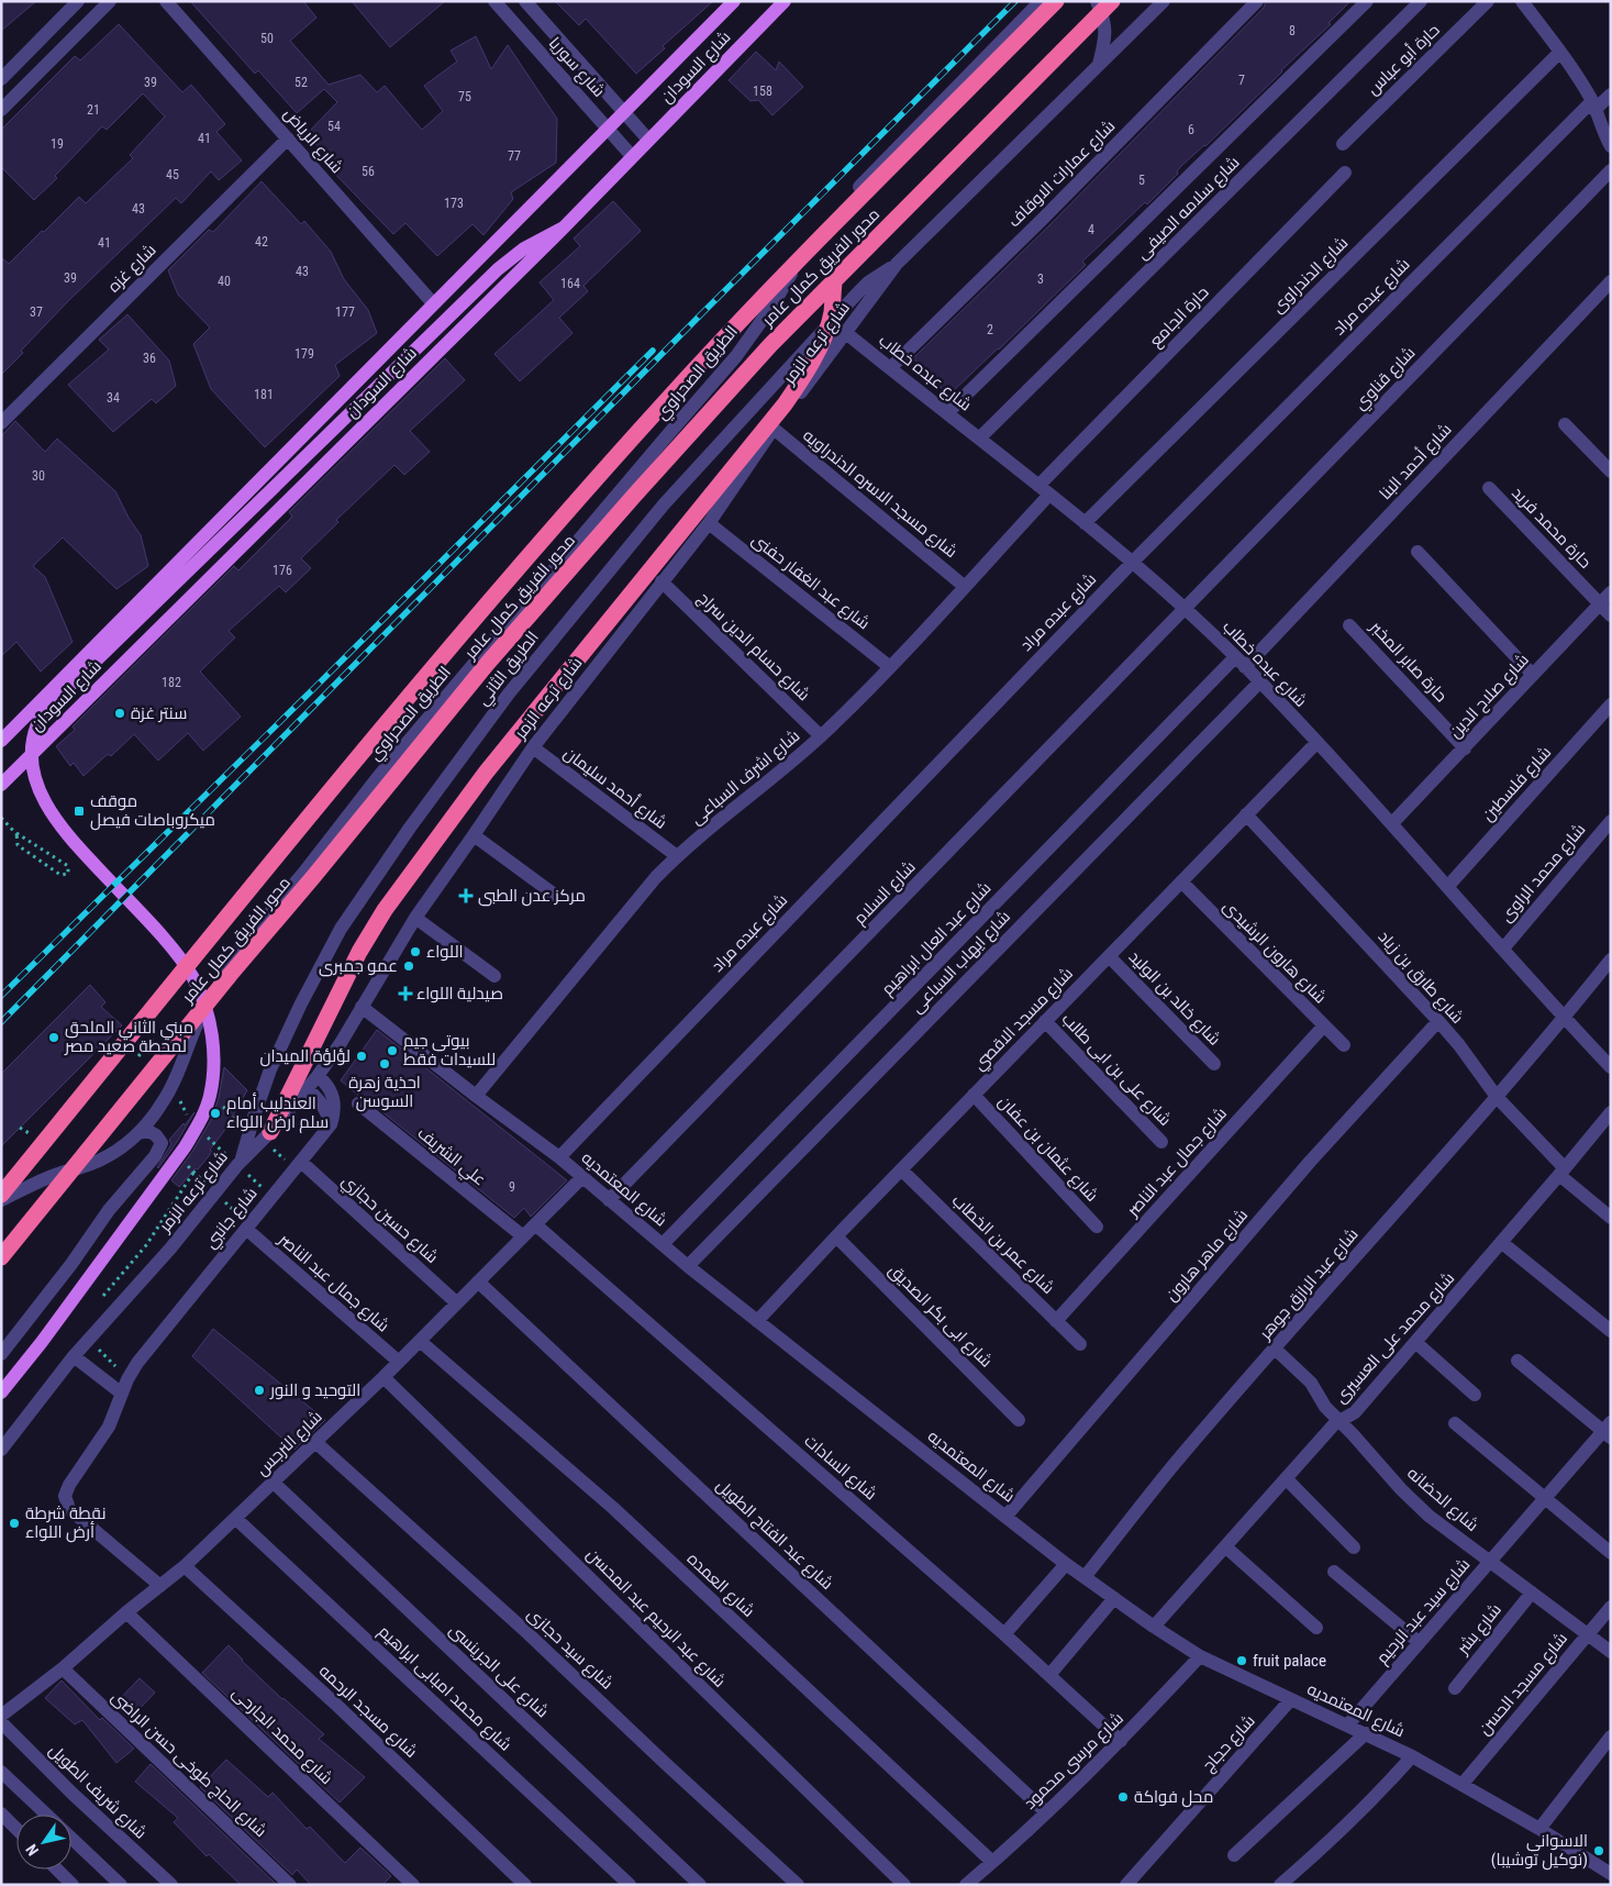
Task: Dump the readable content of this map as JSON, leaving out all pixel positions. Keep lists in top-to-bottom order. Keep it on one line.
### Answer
{"streets":{"highway":["محور الفريق كمال عامر"],"main road":["شارع السودان"],"street":["حارة أبو عباس","شارع سوريا","شارع الرياض","شارع عمارات الاوقاف","شارع سلامه الصيفى","شارع غزه","شارع الدندراوى","شارع عبده مراد","حارة الجامع","شارع ترعه الزمر","الطريق الصحراوي","شارع عبده خطاب","شارع قناوي","شارع أحمد البنا","شارع مسجد الاسره الدندراويه","حارة محمد فريد","شارع عبد الغفار حفنى","شارع حسام الدين سراج","حارة صابر المخبر","الطريق الثاني","شارع صلاح الدين","شارع اشرف السباعى","شارع فلسطين","شارع أحمد سليمان","شارع محمد الراوى","شارع السلام","شارع عبد العال ابراهيم","شارع هارون الرشيدى","شارع ايهاب السباعى","شارع طارق بن زياد","شارع خالد بن الوليد","شارع مسجد الاقصي","شارع على بن ابى طالب","شارع عثمان بن عفان","علي الشريف","شارع جمال عبد الناصر","شارع المعتمديه","شارع جانبي","شارع حسين حجازي","شارع عمر بن الخطاب","شارع ماهر هارون","شارع عبد الرازق جوهر","شارع ابى بكر الصديق","شارع محمد على العسيرى","شارع النرجس","شارع السادات","شارع الحضانه","شارع عبد الفتاح الطويل","شارع العمده","شارع سيد عبد الرحيم","شارع عبد الرحيم عبد المحسن","شارع بشر","شارع سيد حجازى","شارع على الجرينسى","شارع مسجد الحسن","شارع محمد امبابى ابراهيم","شارع مسجد الرحمه","شارع محمد الجارحى","شارع حجاج","شارع مرسى محمود","شارع الحاج طوخى حسن الراضى","شارع شريف الطويل"]},"crossings":[["شارع سوريا","شارع السودان"],["شارع السودان","شارع الرياض"],["شارع الرياض","شارع غزه"],["شارع عمارات الاوقاف","شارع عبده خطاب"],["شارع سلامه الصيفى","شارع عبده خطاب"],["محور الفريق كمال عامر","الطريق الصحراوي"],["شارع الدندراوى","شارع عبده خطاب"],["شارع عبده مراد","شارع عبده خطاب"],["شارع عبده مراد","شارع المعتمديه"],["حارة الجامع","شارع عبده خطاب"],["حارة الجامع","شارع اشرف السباعى"],["شارع ترعه الزمر","شارع عبده خطاب"],["شارع ترعه الزمر","شارع مسجد الاسره الدندراويه"],["شارع ترعه الزمر","شارع عبد الغفار حفنى"],["شارع ترعه الزمر","شارع حسام الدين سراج"],["شارع ترعه الزمر","الطريق الثاني"],["شارع ترعه الزمر","شارع أحمد سليمان"],["شارع ترعه الزمر","شارع المعتمديه"],["شارع عبده خطاب","شارع قناوي"],["شارع عبده خطاب","شارع أحمد البنا"],["شارع عبده خطاب","شارع صلاح الدين"],["شارع عبده خطاب","شارع اشرف السباعى"],["شارع عبده خطاب","شارع فلسطين"],["شارع عبده خطاب","شارع محمد الراوى"],["شارع عبده خطاب","شارع السلام"],["شارع عبده خطاب","شارع عبد العال ابراهيم"],["شارع عبده خطاب","شارع ايهاب السباعى"],["شارع عبده خطاب","شارع مسجد الاقصي"],["شارع عبده خطاب","شارع عبد الرازق جوهر"],["شارع قناوي","شارع السلام"],["شارع مسجد الاسره الدندراويه","شارع اشرف السباعى"],["حارة محمد فريد","شارع صلاح الدين"],["شارع عبد الغفار حفنى","شارع اشرف السباعى"],["شارع حسام الدين سراج","شارع اشرف السباعى"],["حارة صابر المخبر","شارع صلاح الدين"],["شارع اشرف السباعى","شارع أحمد سليمان"],["شارع اشرف السباعى","شارع المعتمديه"],["شارع السلام","شارع المعتمديه"],["شارع عبد العال ابراهيم","شارع المعتمديه"],["شارع هارون الرشيدى","شارع مسجد الاقصي"],["شارع هارون الرشيدى","شارع جمال عبد الناصر"],["شارع ايهاب السباعى","شارع المعتمديه"],["شارع طارق بن زياد","شارع مسجد الاقصي"],["شارع طارق بن زياد","شارع ماهر هارون"],["شارع طارق بن زياد","شارع عبد الرازق جوهر"],["شارع طارق بن زياد","شارع محمد على العسيرى"],["شارع خالد بن الوليد","شارع مسجد الاقصي"],["شارع مسجد الاقصي","شارع على بن ابى طالب"],["شارع مسجد الاقصي","شارع عثمان بن عفان"],["شارع مسجد الاقصي","شارع المعتمديه"],["شارع مسجد الاقصي","شارع عمر بن الخطاب"],["شارع مسجد الاقصي","شارع ابى بكر الصديق"],["علي الشريف","شارع النرجس"],["شارع جمال عبد الناصر","شارع جانبي"],["شارع جمال عبد الناصر","شارع عمر بن الخطاب"],["شارع جمال عبد الناصر","شارع النرجس"],["شارع المعتمديه","شارع ماهر هارون"],["شارع المعتمديه","شارع عبد الرازق جوهر"],["شارع المعتمديه","شارع محمد على العسيرى"],["شارع المعتمديه","شارع النرجس"],["شارع المعتمديه","شارع سيد عبد الرحيم"],["شارع المعتمديه","شارع مسجد الحسن"],["شارع المعتمديه","شارع حجاج"],["شارع المعتمديه","شارع مرسى محمود"],["شارع جانبي","شارع حسين حجازي"],["شارع جانبي","شارع النرجس"],["شارع حسين حجازي","شارع النرجس"],["شارع عبد الرازق جوهر","شارع الحضانه"],["شارع محمد على العسيرى","شارع الحضانه"],["شارع النرجس","شارع السادات"],["شارع النرجس","شارع عبد الفتاح الطويل"],["شارع النرجس","شارع العمده"],["شارع النرجس","شارع عبد الرحيم عبد المحسن"],["شارع النرجس","شارع سيد حجازى"],["شارع النرجس","شارع على الجرينسى"],["شارع النرجس","شارع محمد امبابى ابراهيم"],["شارع النرجس","شارع مسجد الرحمه"],["شارع النرجس","شارع محمد الجارحى"],["شارع النرجس","شارع الحاج طوخى حسن الراضى"],["شارع السادات","شارع مرسى محمود"],["شارع الحضانه","شارع سيد عبد الرحيم"],["شارع الحضانه","شارع بشر"],["شارع الحضانه","شارع مسجد الحسن"],["شارع عبد الفتاح الطويل","شارع مرسى محمود"],["شارع العمده","شارع مرسى محمود"]],"places":{"other":["سنتر غزة","اللواء","عمو جمبرى","مبني الثاني الملحق لمحطة صعيد مصر","بيوتى جيم للسيدات فقط","لؤلؤة الميدان","احذية زهرة السوسن","العندليب أمام سلم ارض اللواء","التوحيد و النور","نقطة شرطة أرض اللواء","fruit palace","محل فواكة","الاسوانى (توكيل توشيبا)"],"transit":["موقف ميكروباصات فيصل"],"health":["مركز عدن الطبى","صيدلية اللواء"]},"house_numbers":["8","50","7","39","52","158","75","21","54","6","41","19","77","56","45","5","173","43","4","42","41","43","39","3","40","164","37","177","2","179","36","181","34","30","176","182","9"],"north":"bottom left"}
